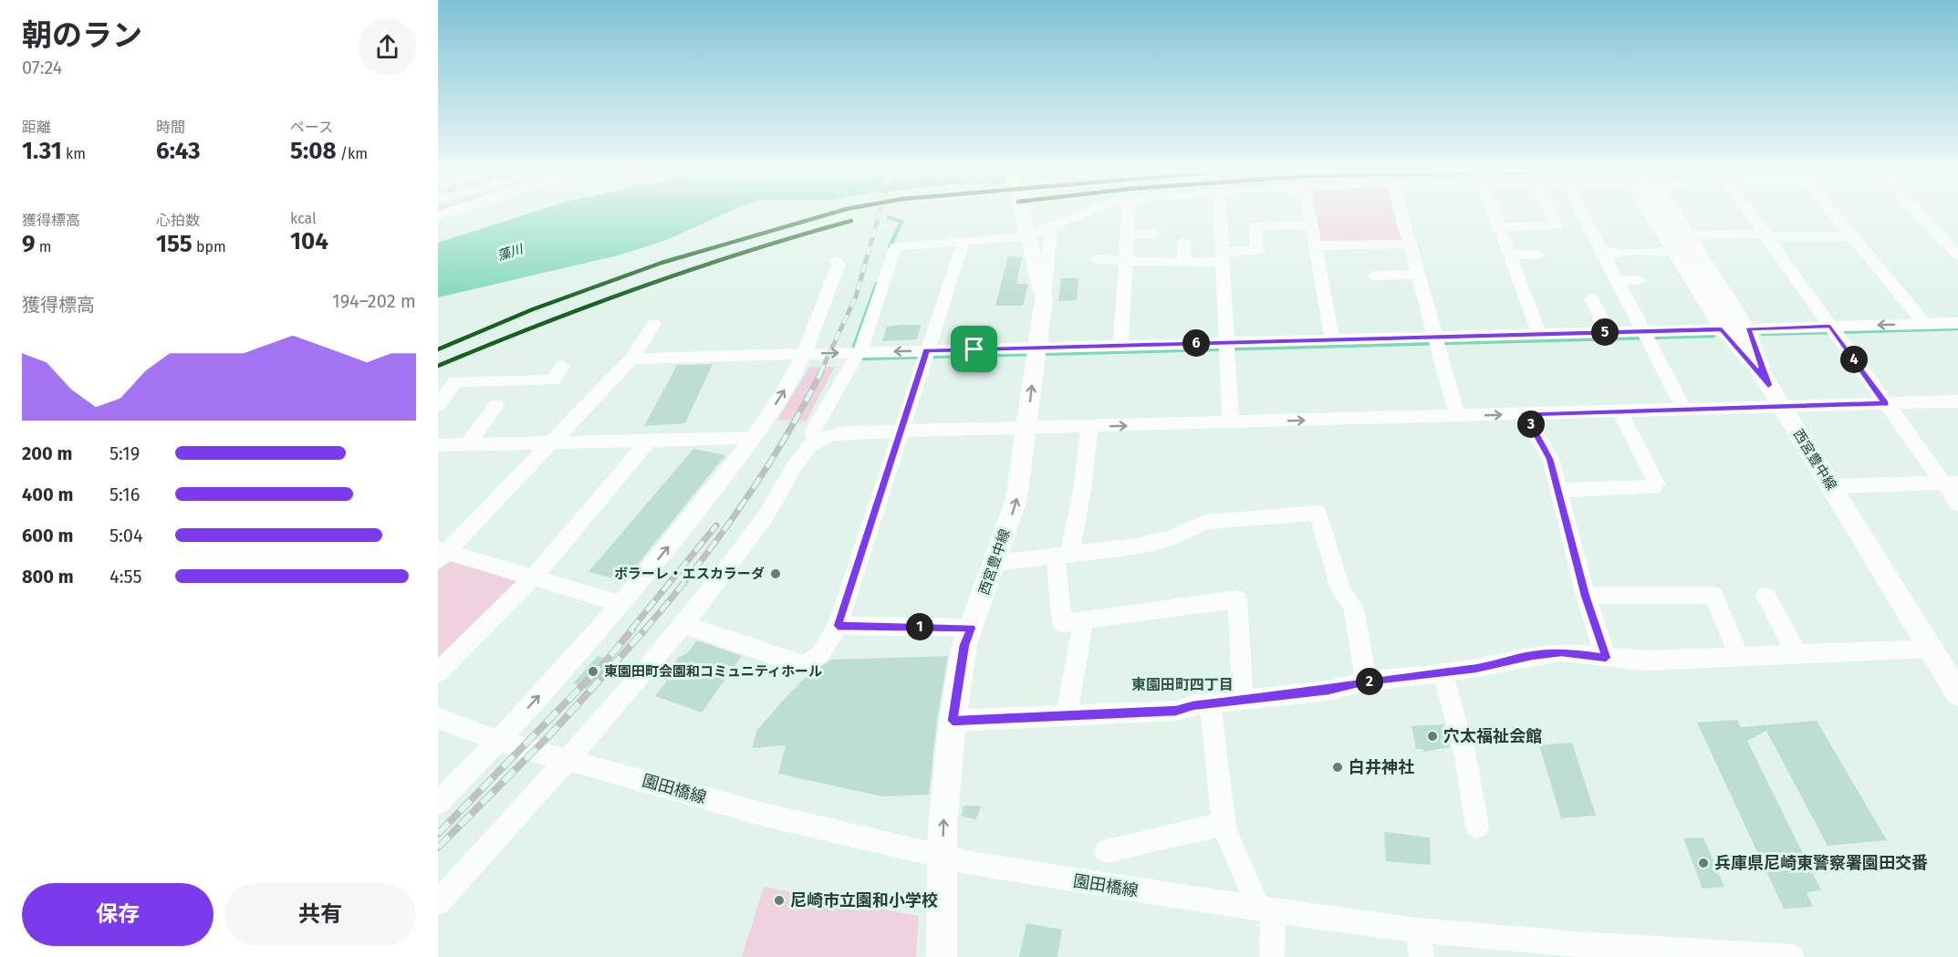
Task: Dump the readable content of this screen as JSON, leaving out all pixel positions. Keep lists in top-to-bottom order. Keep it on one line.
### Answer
{"streets":{"main road":["西宮豊中線"],"street":["園田橋線"]},"crossings":[["西宮豊中線","園田橋線"]],"districts":["東園田町四丁目"],"water":["藻川"],"places":["ボラーレ・エスカラーダ","東園田町会園和コミュニティホール","穴太福祉会館","白井神社","兵庫県尼崎東警察署園田交番","尼崎市立園和小学校"],"page":{"heading":["朝のラン","07:24"],"stats":[["距離","1.31 km"],["時間","6:43"],["ペース","5:08 /km"],["獲得標高","9 m"],["心拍数","155 bpm"],["kcal","104"]],"chart":["獲得標高","194–202 m"],"pins":["5","6","4","3","1","2"],"list":[{"name":"200 m","note":"5:19"},{"name":"400 m","note":"5:16"},{"name":"600 m","note":"5:04"},{"name":"800 m","note":"4:55"}],"buttons":["保存","共有"]}}
